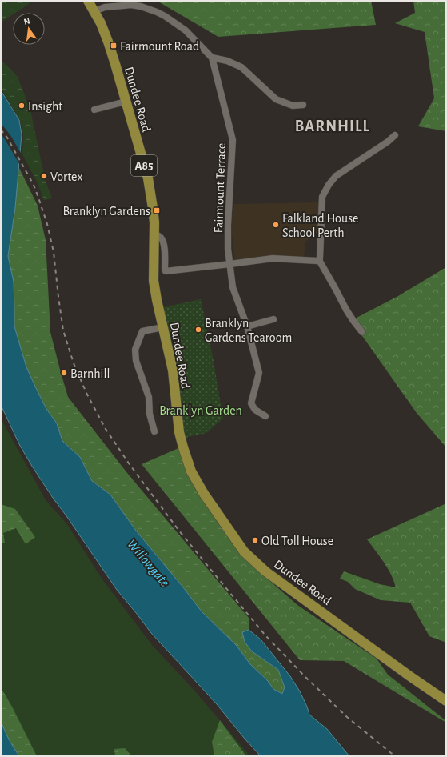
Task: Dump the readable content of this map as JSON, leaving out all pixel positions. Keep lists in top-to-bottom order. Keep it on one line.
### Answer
{"streets":{"main road":["Dundee Road","A85"],"street":["Fairmount Terrace"]},"districts":["BARNHILL"],"water":["Willowgate"],"parks":["Branklyn Garden"],"places":{"transit":["Fairmount Road","Branklyn Gardens"],"other":["Insight","Vortex","Falkland House School Perth","Branklyn Gardens Tearoom","Barnhill","Old Toll House"]},"north":"top"}
